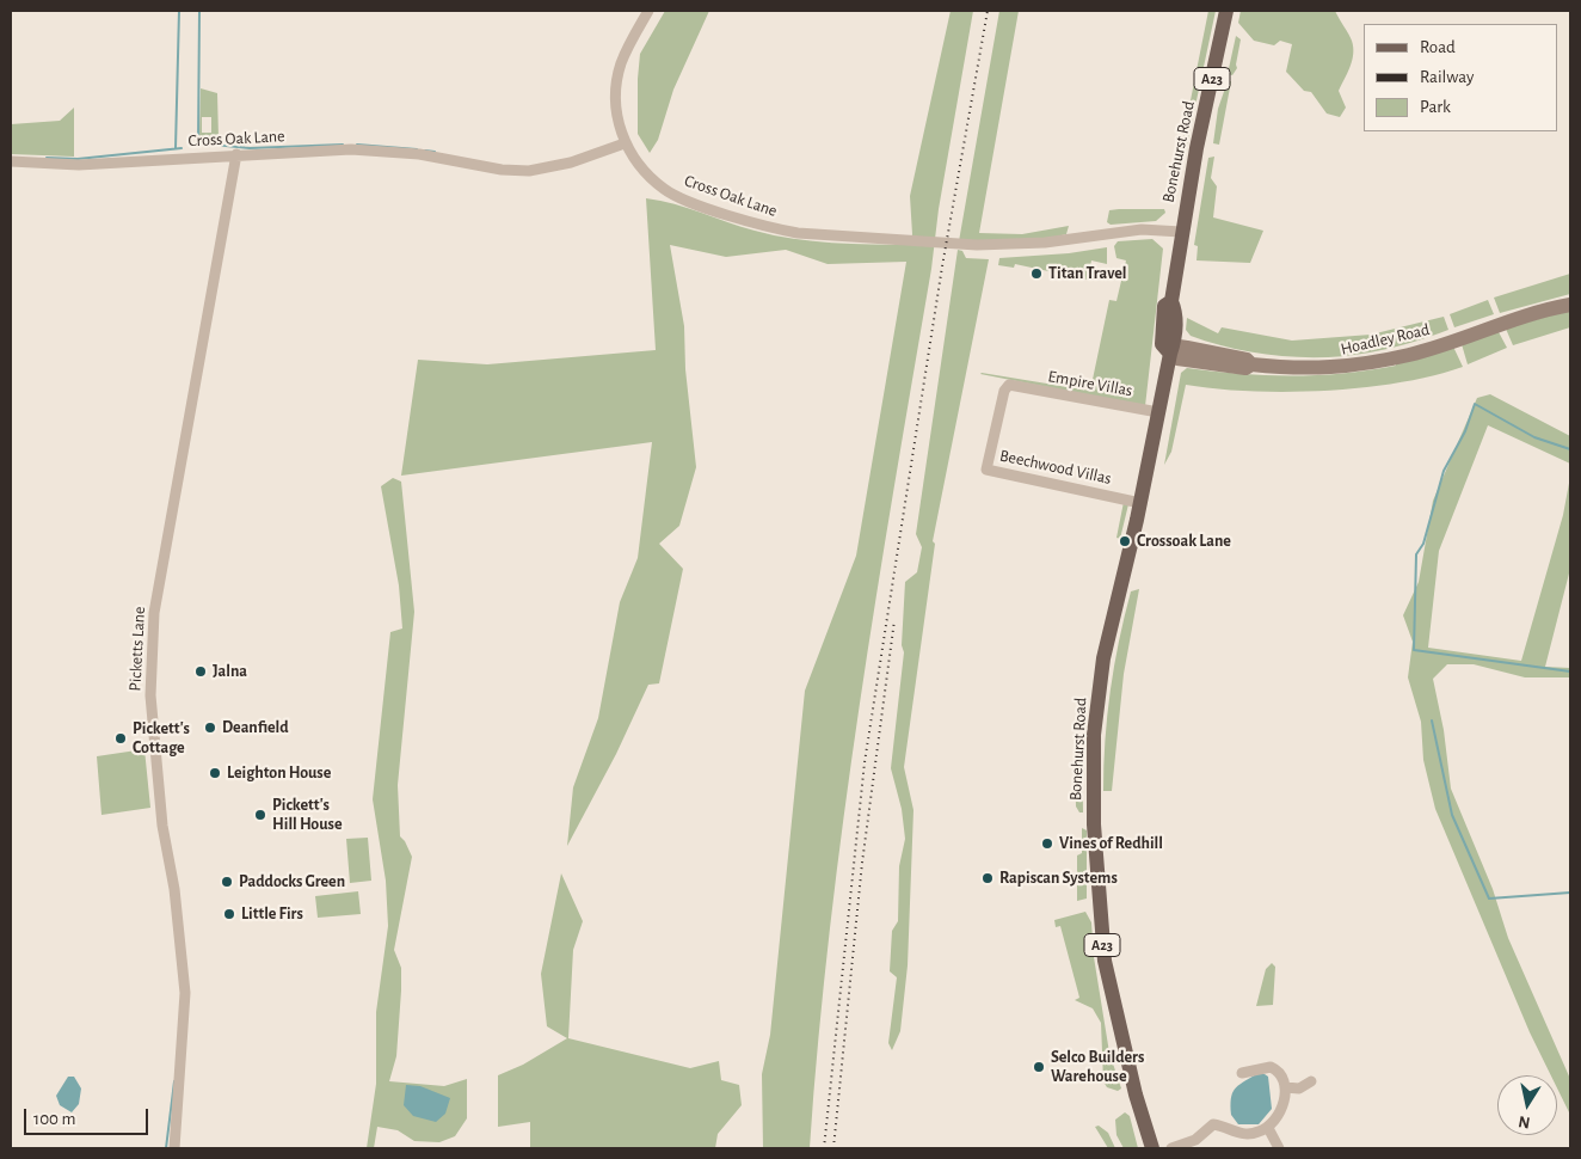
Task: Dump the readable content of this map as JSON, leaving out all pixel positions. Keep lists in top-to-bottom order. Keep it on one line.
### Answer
{"streets":{"main road":["A23","Bonehurst Road"],"street":["Cross Oak Lane","Hoadley Road","Empire Villas","Beechwood Villas","Picketts Lane"]},"crossings":[["Cross Oak Lane","Bonehurst Road"],["Cross Oak Lane","Picketts Lane"],["Bonehurst Road","Hoadley Road"],["Bonehurst Road","Empire Villas"],["Bonehurst Road","Beechwood Villas"],["Empire Villas","Beechwood Villas"]],"places":["Titan Travel","Crossoak Lane","Jalna","Deanfield","Pickett's Cottage","Leighton House","Pickett's Hill House","Vines of Redhill","Rapiscan Systems","Paddocks Green","Little Firs","Selco Builders Warehouse"],"legend":["Road","Railway","Park"],"scale_bar":"100 m","north":"bottom"}
